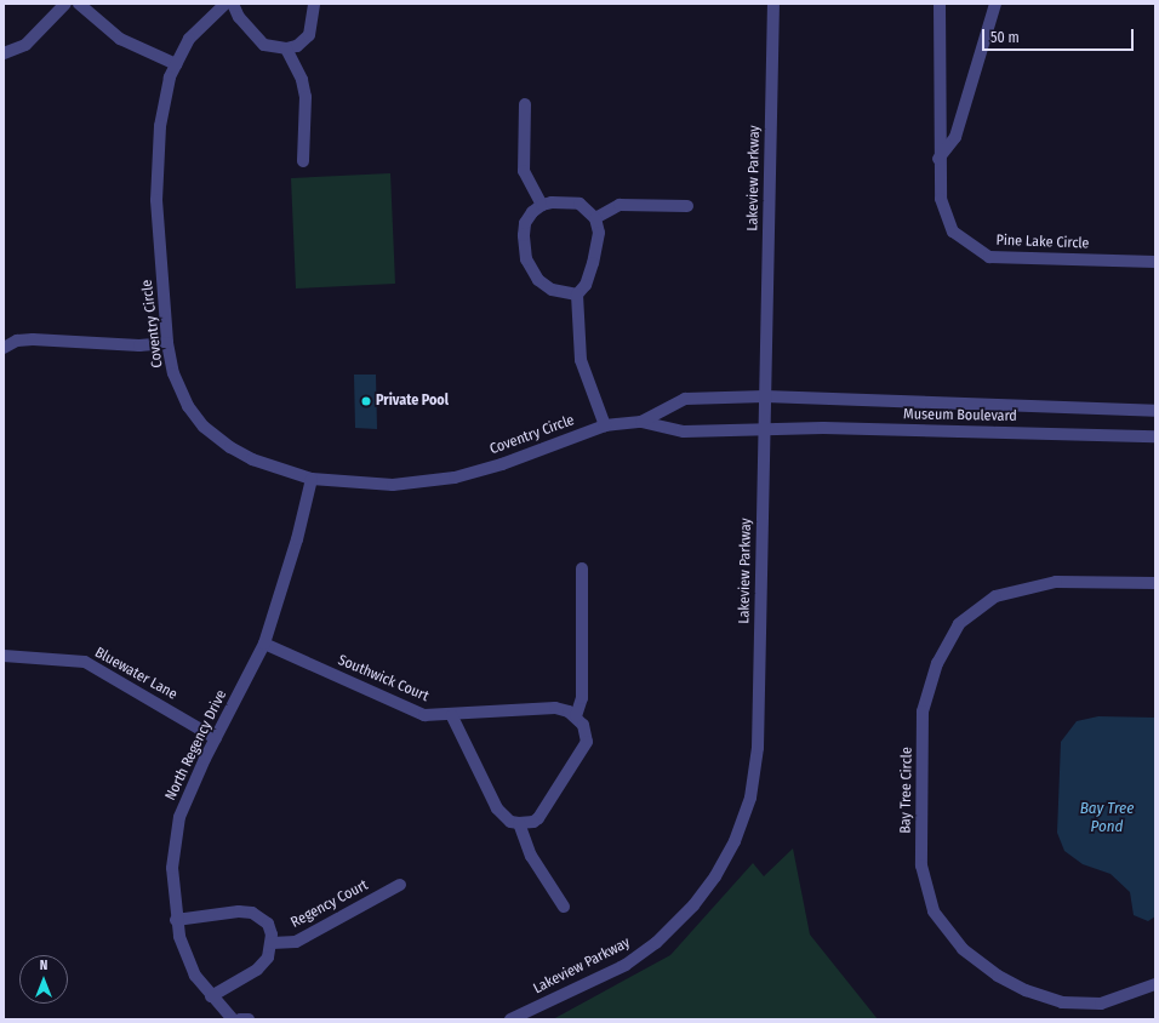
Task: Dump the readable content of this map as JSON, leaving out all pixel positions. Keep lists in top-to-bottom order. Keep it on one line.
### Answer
{"streets":{"street":["Lakeview Parkway","Pine Lake Circle","Coventry Circle","Museum Boulevard","Bluewater Lane","Southwick Court","North Regency Drive","Bay Tree Circle","Regency Court"]},"crossings":[["Lakeview Parkway","Coventry Circle"],["Lakeview Parkway","Museum Boulevard"],["Coventry Circle","Museum Boulevard"],["Coventry Circle","North Regency Drive"],["Bluewater Lane","North Regency Drive"],["Southwick Court","North Regency Drive"]],"water":["Bay Tree Pond"],"places":["Private Pool"],"scale_bar":"50 m","north":"top"}
